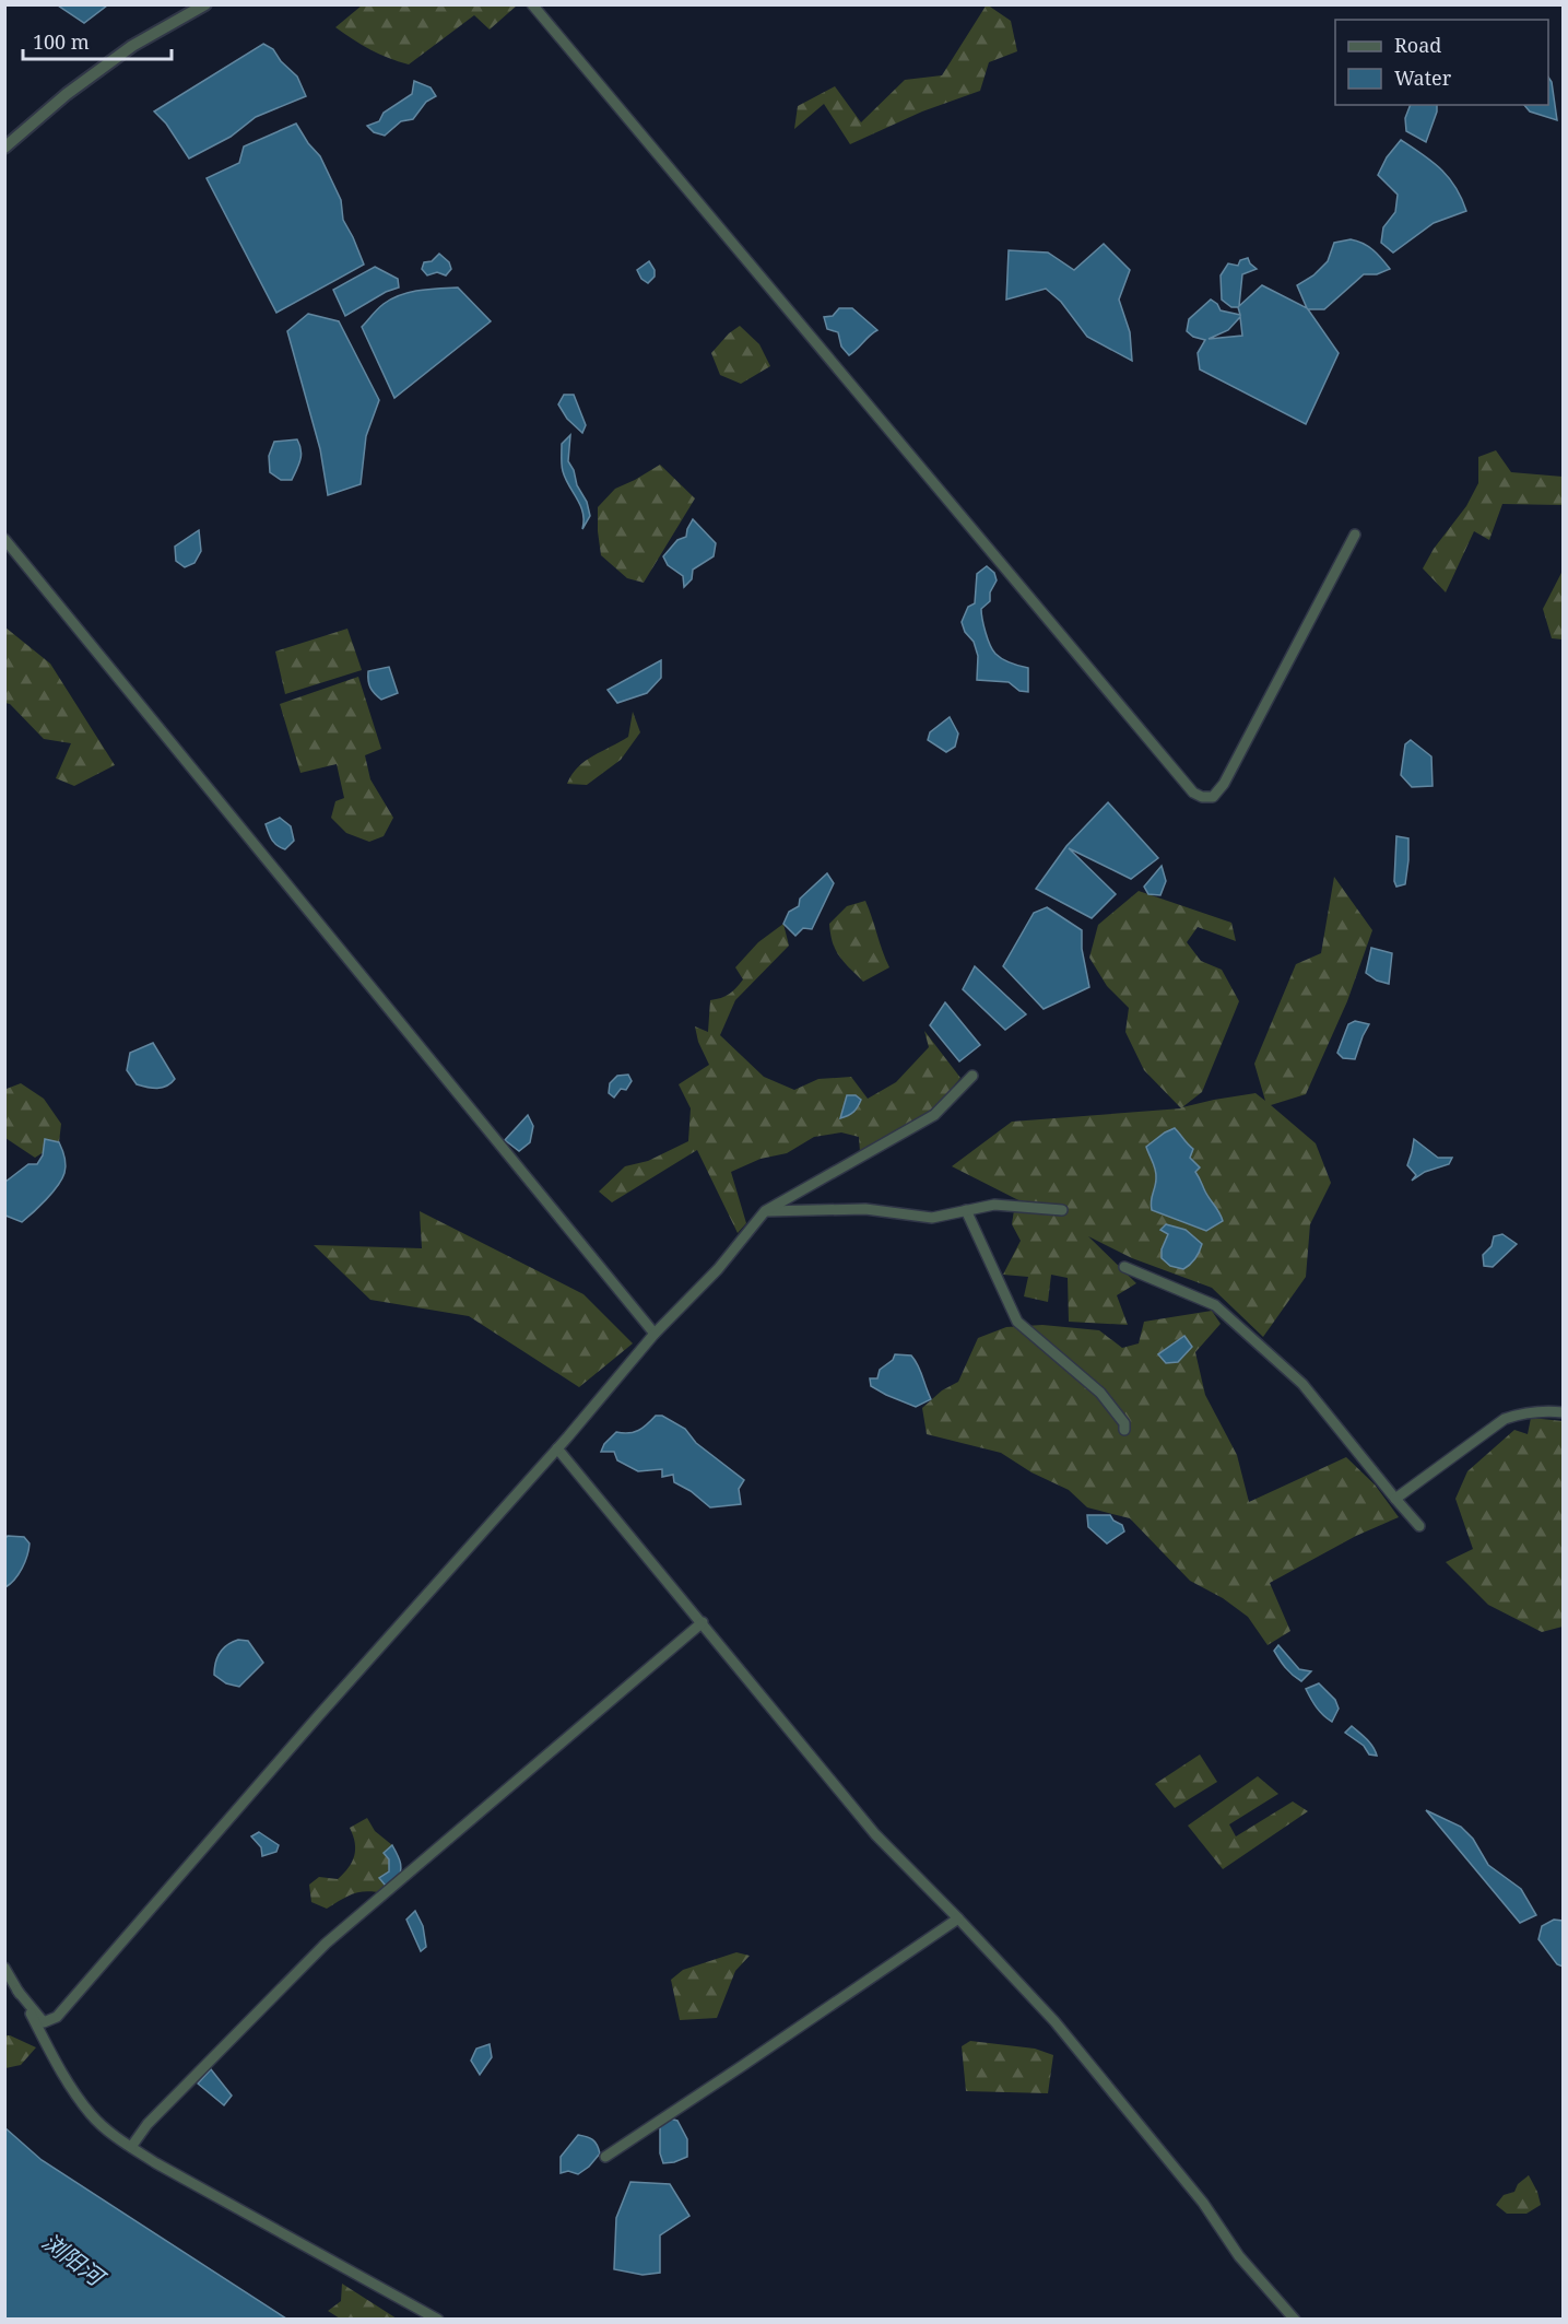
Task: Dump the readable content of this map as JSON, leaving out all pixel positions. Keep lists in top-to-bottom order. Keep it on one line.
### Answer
{"water":["浏阳河"],"legend":["Road","Water"],"scale_bar":"100 m"}
